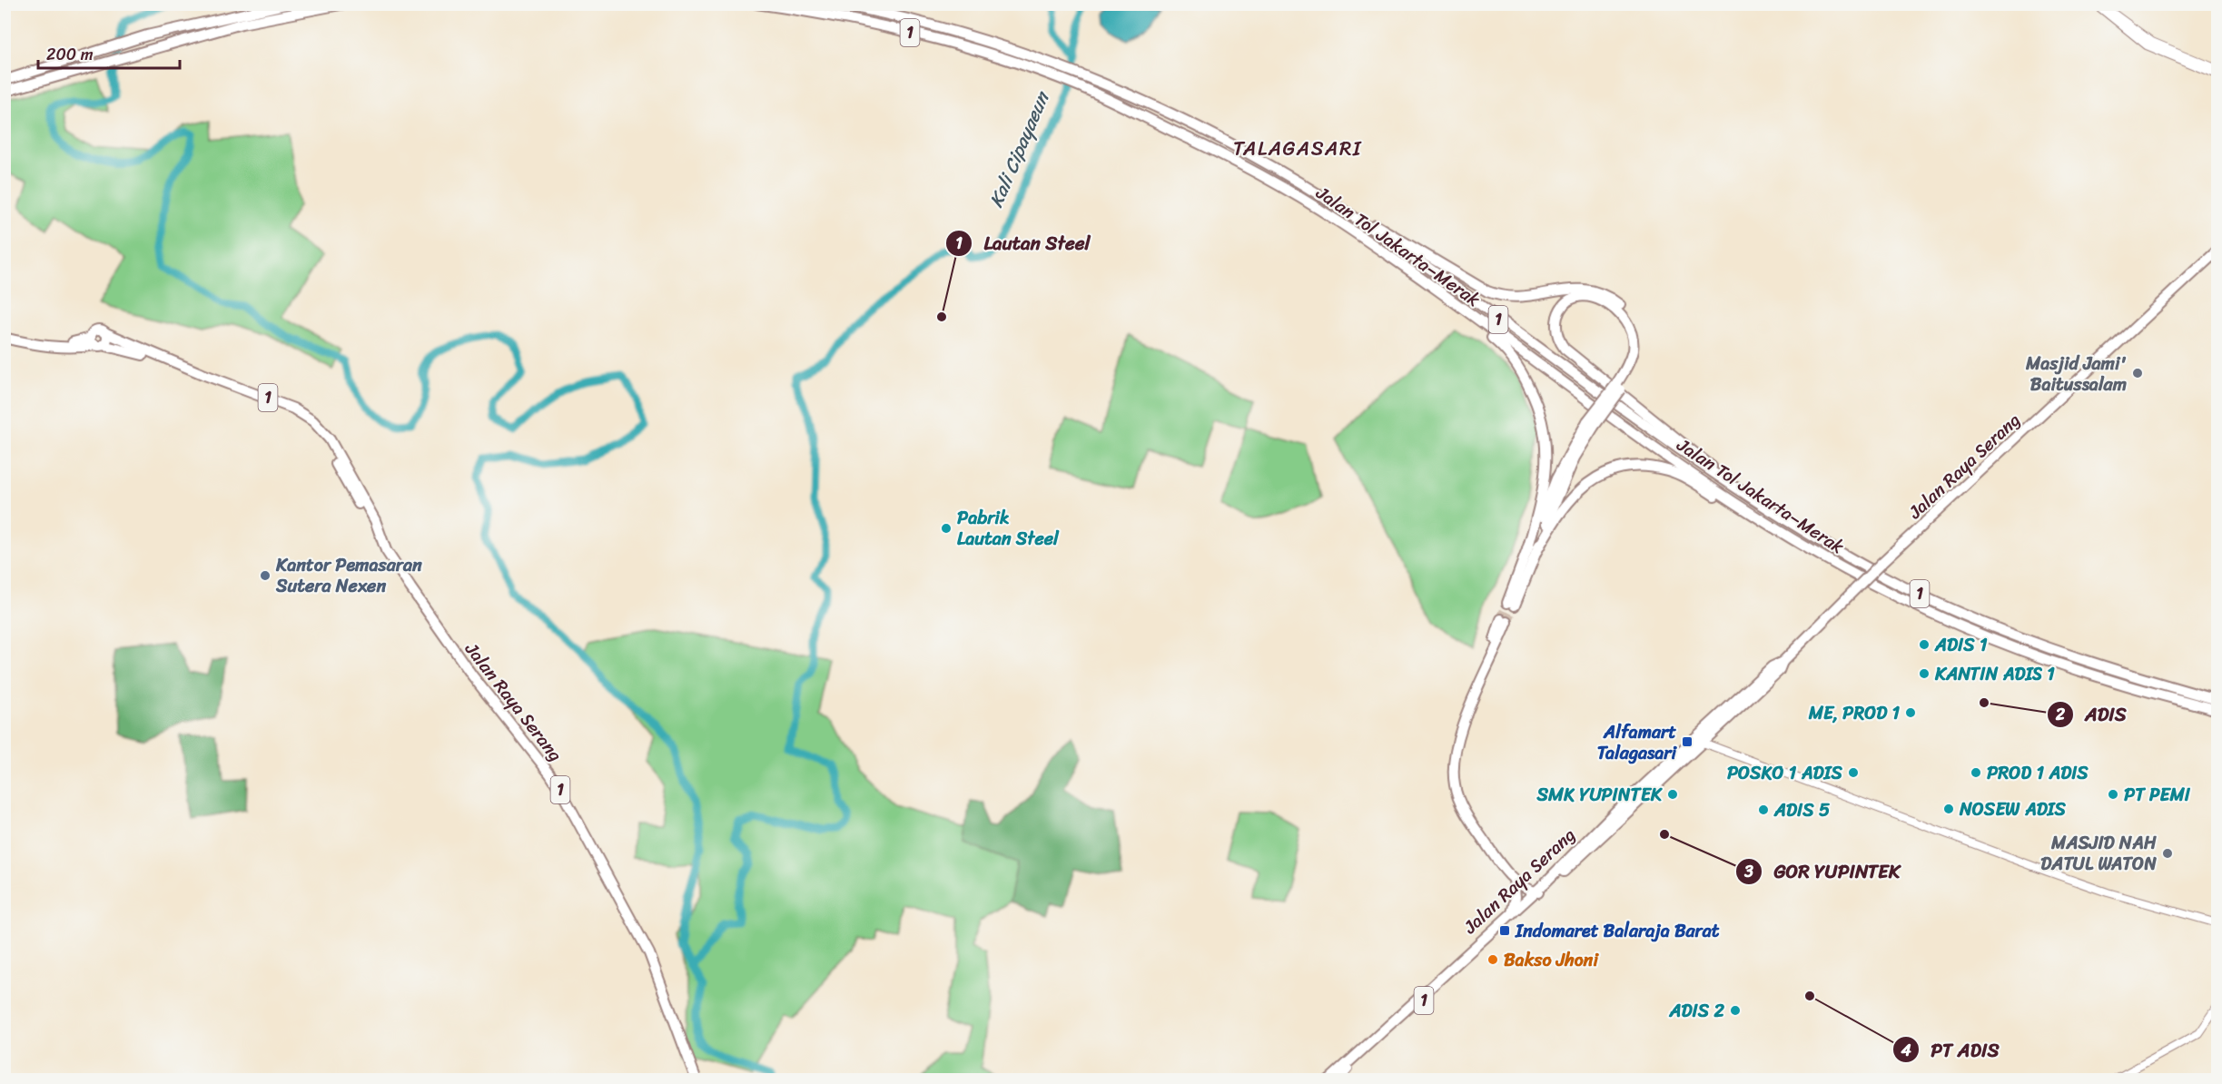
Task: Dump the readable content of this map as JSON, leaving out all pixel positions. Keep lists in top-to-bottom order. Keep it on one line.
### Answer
{"streets":{"highway":["1","Jalan Tol Jakarta–Merak","Jalan Raya Serang"]},"crossings":[["1","Jalan Raya Serang"]],"districts":["TALAGASARI"],"water":["Kali Cipayaeun"],"places":{"other":["Lautan Steel","Masjid Jami' Baitussalam","Pabrik Lautan Steel","Kantor Pemasaran Sutera Nexen","ADIS 1","KANTIN ADIS 1","ADIS","ME, PROD 1","POSKO 1 ADIS","PROD 1 ADIS","SMK YUPINTEK","PT PEMI","NOSEW ADIS","ADIS 5","GOR YUPINTEK","MASJID NAH DATUL WATON","Bakso Jhoni","PT ADIS","ADIS 2"],"transit":["Alfamart Talagasari","Indomaret Balaraja Barat"]},"scale_bar":"200 m"}
